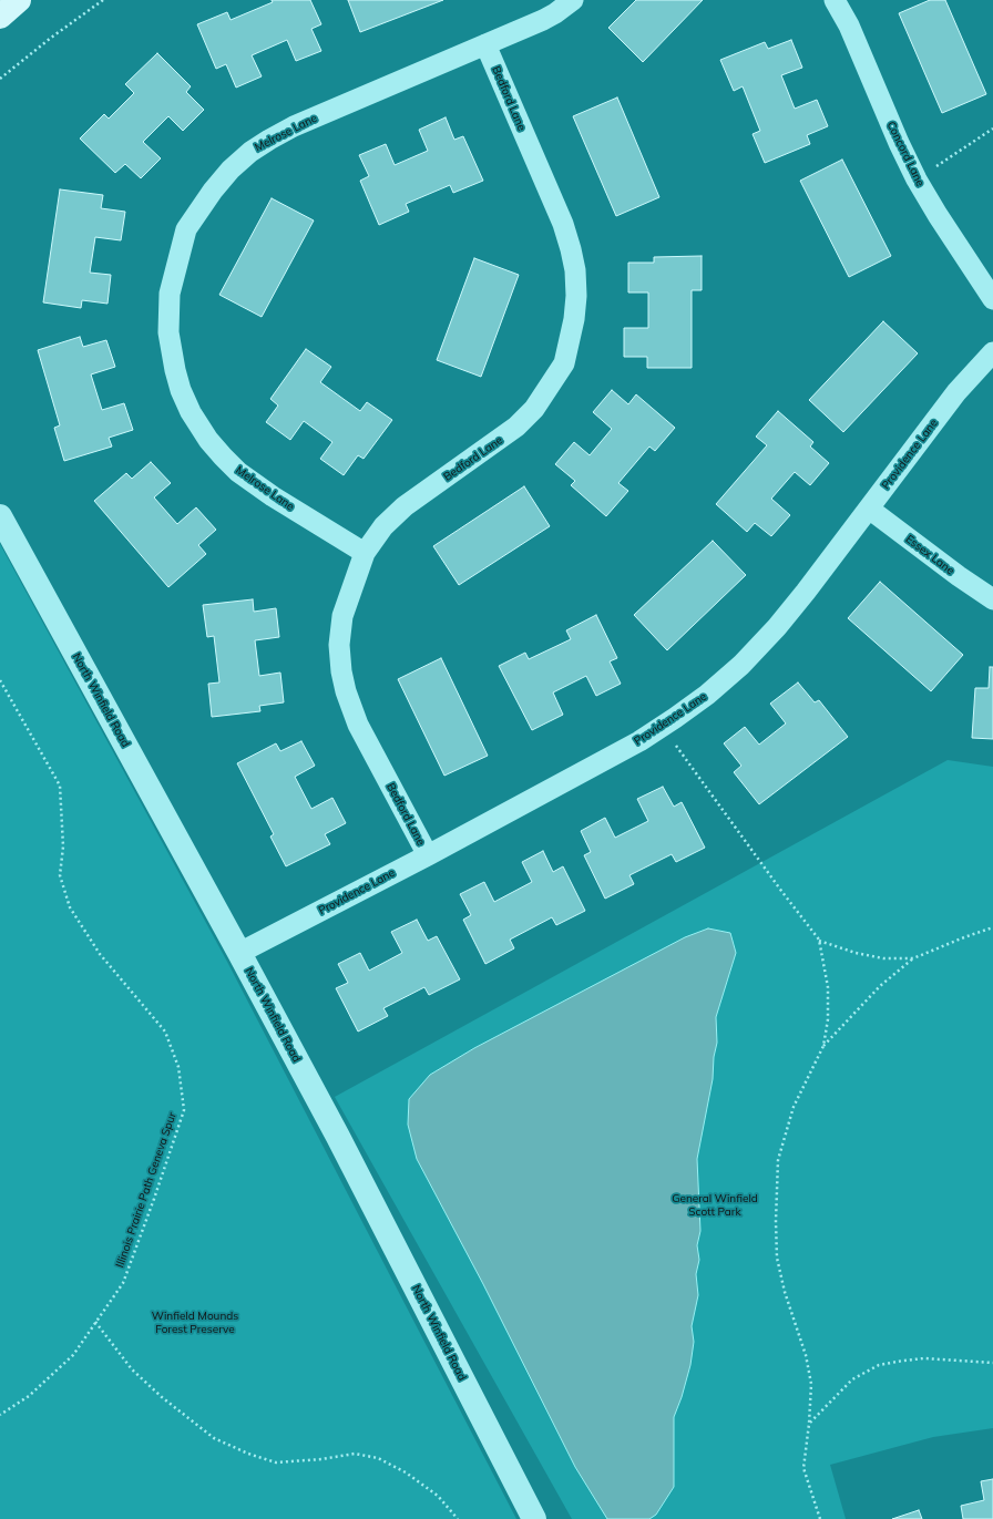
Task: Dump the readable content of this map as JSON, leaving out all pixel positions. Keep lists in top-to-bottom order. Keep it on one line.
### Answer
{"streets":{"street":["Bedford Lane","Melrose Lane","Concord Lane","Providence Lane","Essex Lane","North Winfield Road"],"path":["Illinois Prairie Path Geneva Spur"]},"crossings":[["Bedford Lane","Melrose Lane"],["Bedford Lane","Providence Lane"],["Providence Lane","Essex Lane"],["Providence Lane","North Winfield Road"]],"parks":["General Winfield Scott Park","Winfield Mounds Forest Preserve"]}
